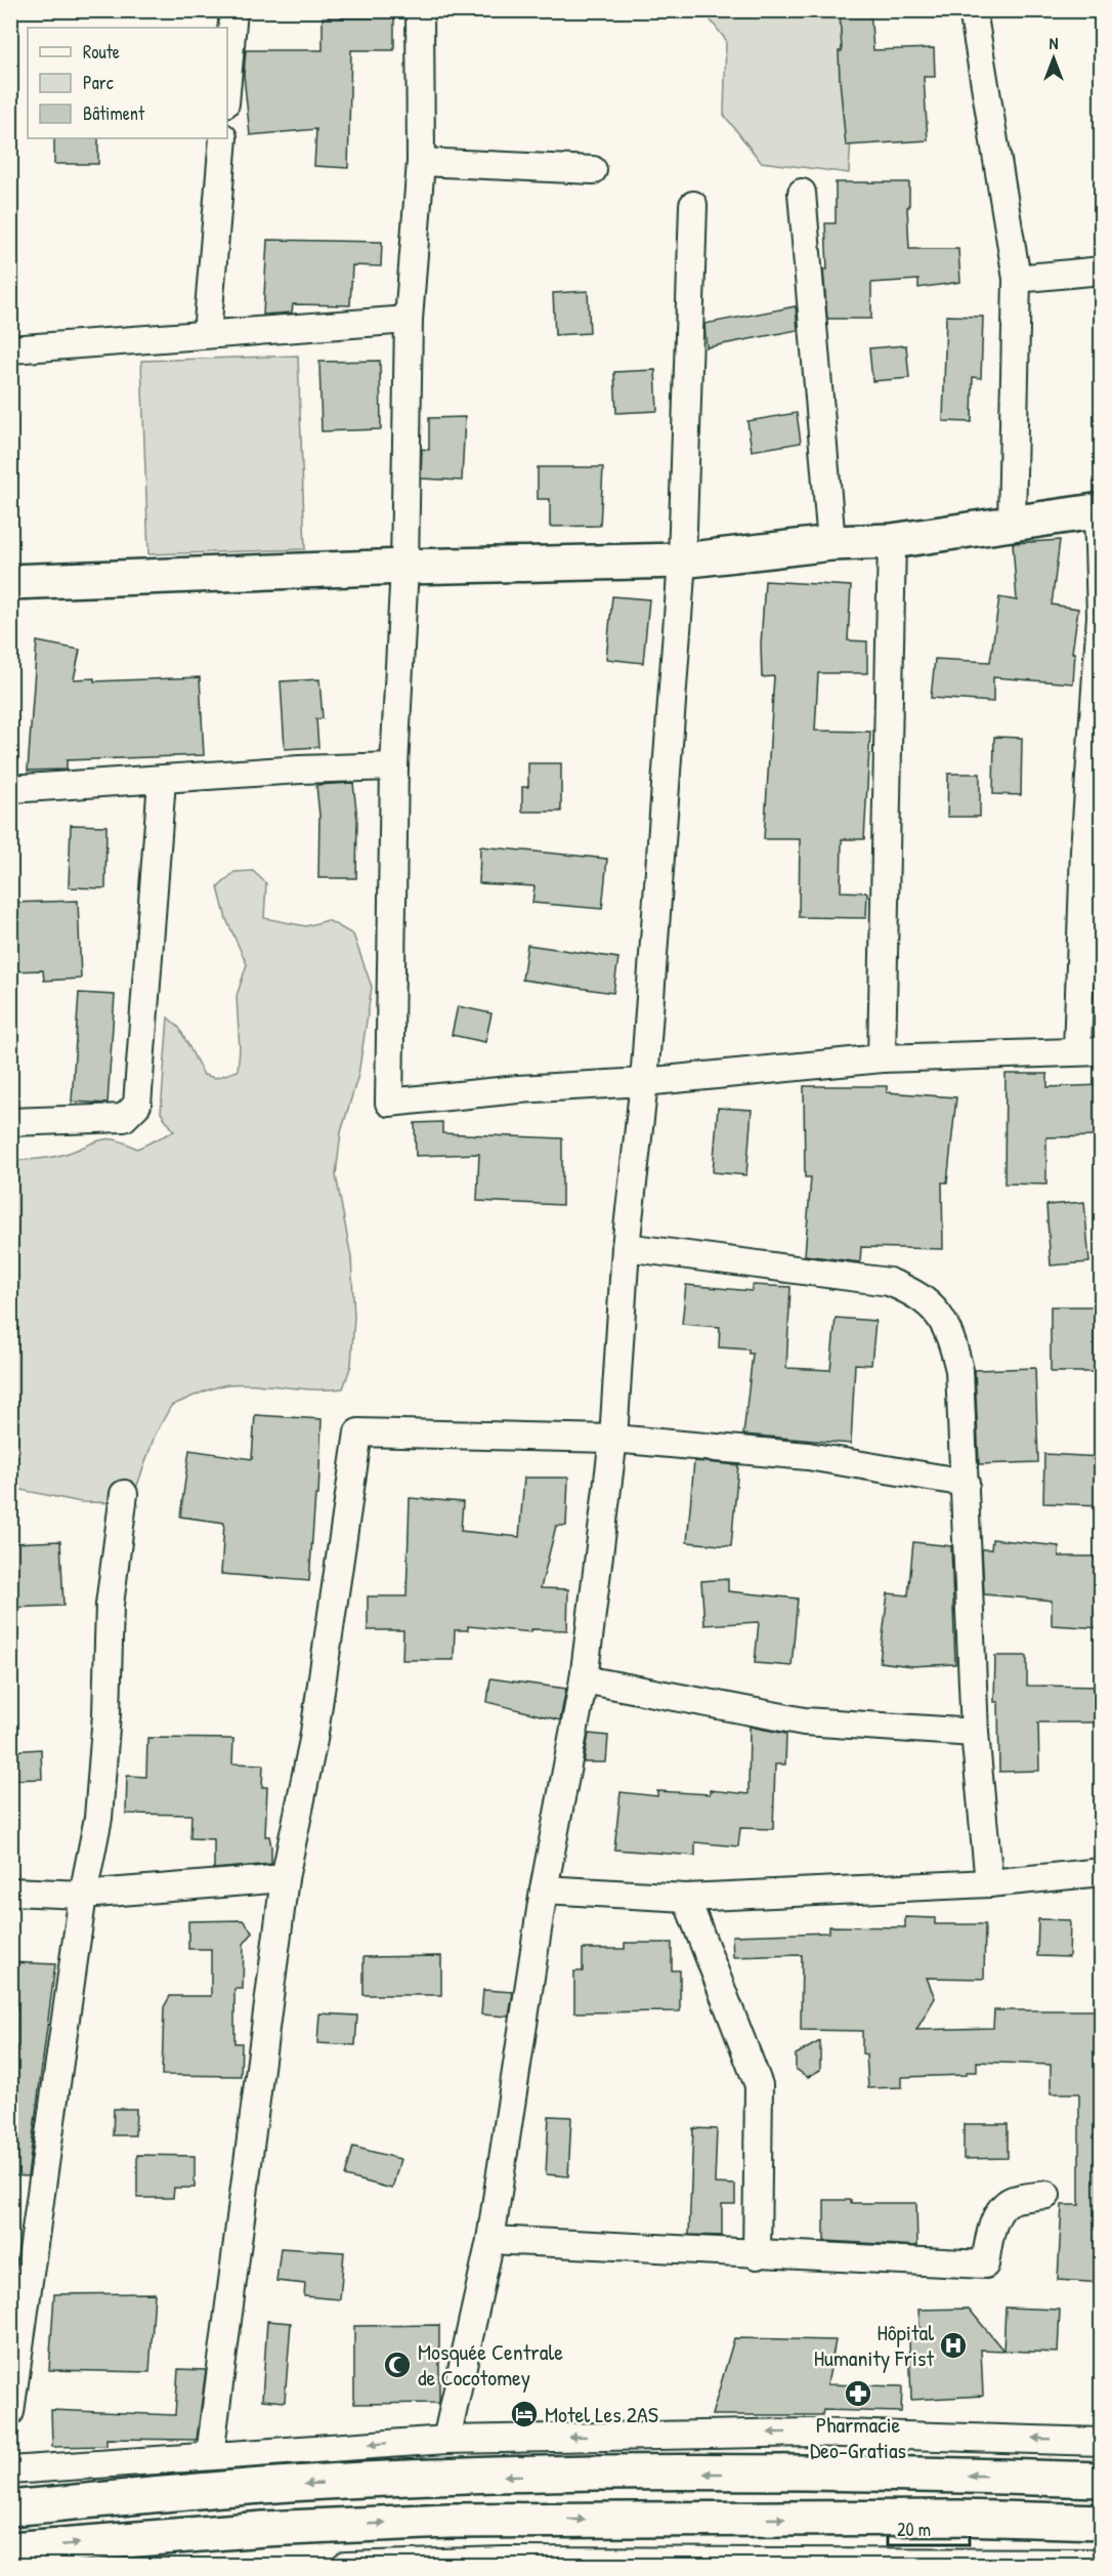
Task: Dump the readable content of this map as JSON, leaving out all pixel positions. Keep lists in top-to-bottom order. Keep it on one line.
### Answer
{"places":{"hospital":["Hôpital Humanity Frist"],"mosque":["Mosquée Centrale de Cocotomey"],"pharmacy":["Pharmacie Deo-Gratias"],"hotel":["Motel Les 2AS"]},"legend":["Route","Parc","Bâtiment"],"scale_bar":"20 m","north":"top"}
